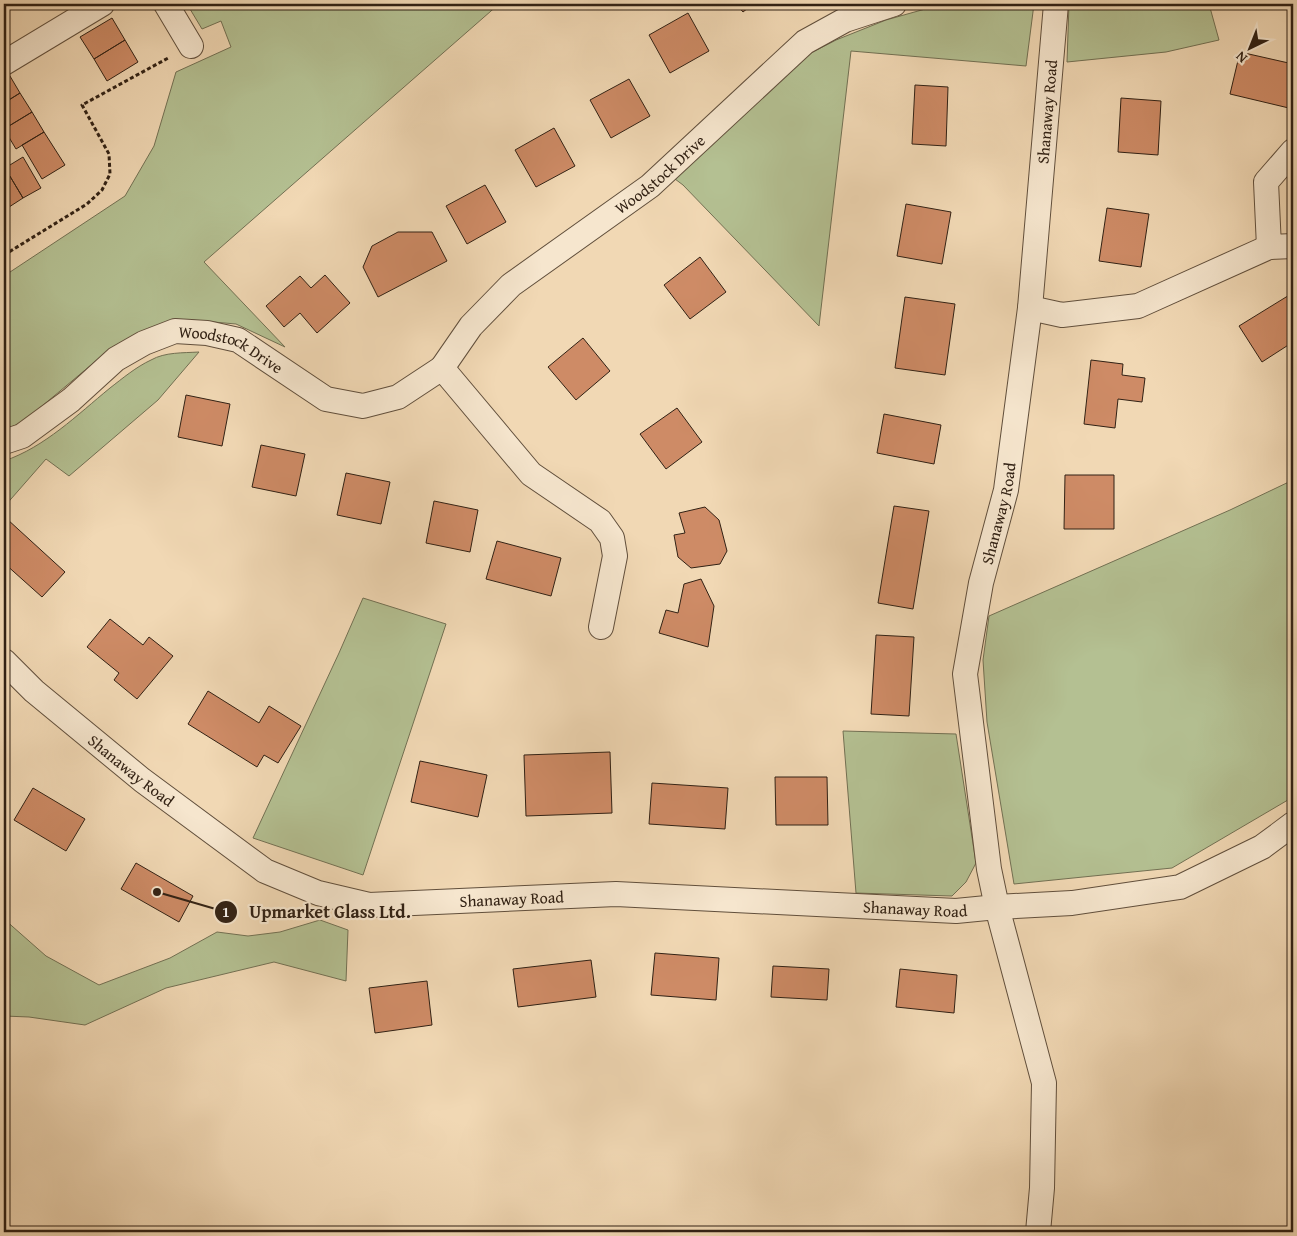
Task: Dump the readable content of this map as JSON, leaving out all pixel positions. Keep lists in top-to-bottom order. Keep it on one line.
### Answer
{"streets":{"street":["Shanaway Road","Woodstock Drive"]},"places":["Upmarket Glass Ltd."],"north":"bottom left"}
